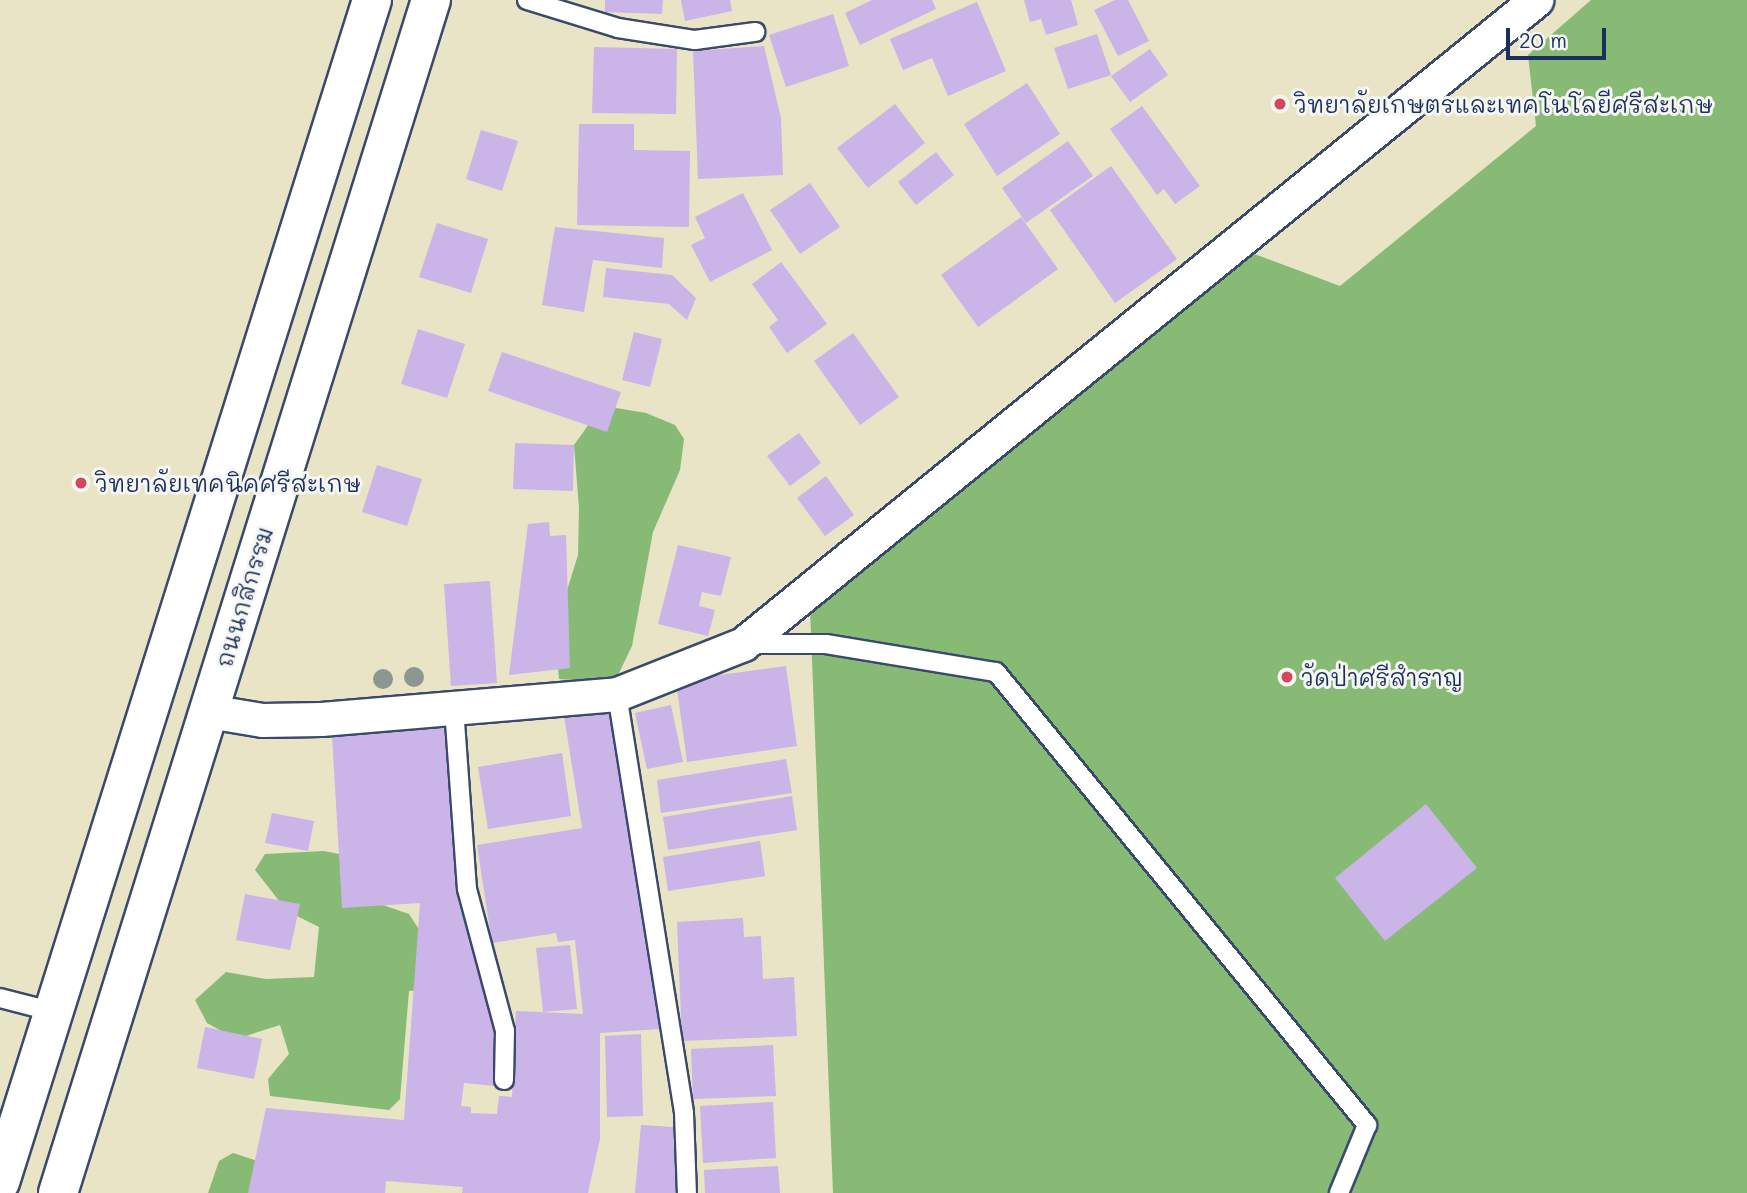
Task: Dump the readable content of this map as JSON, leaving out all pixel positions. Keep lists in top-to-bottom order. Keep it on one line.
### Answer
{"streets":{"main road":["ถนนกสิกรรม"]},"places":["วิทยาลัยเกษตรและเทคโนโลยีศรีสะเกษ","วิทยาลัยเทคนิคศรีสะเกษ","วัดป่าศรีสำราญ"],"scale_bar":"20 m"}
